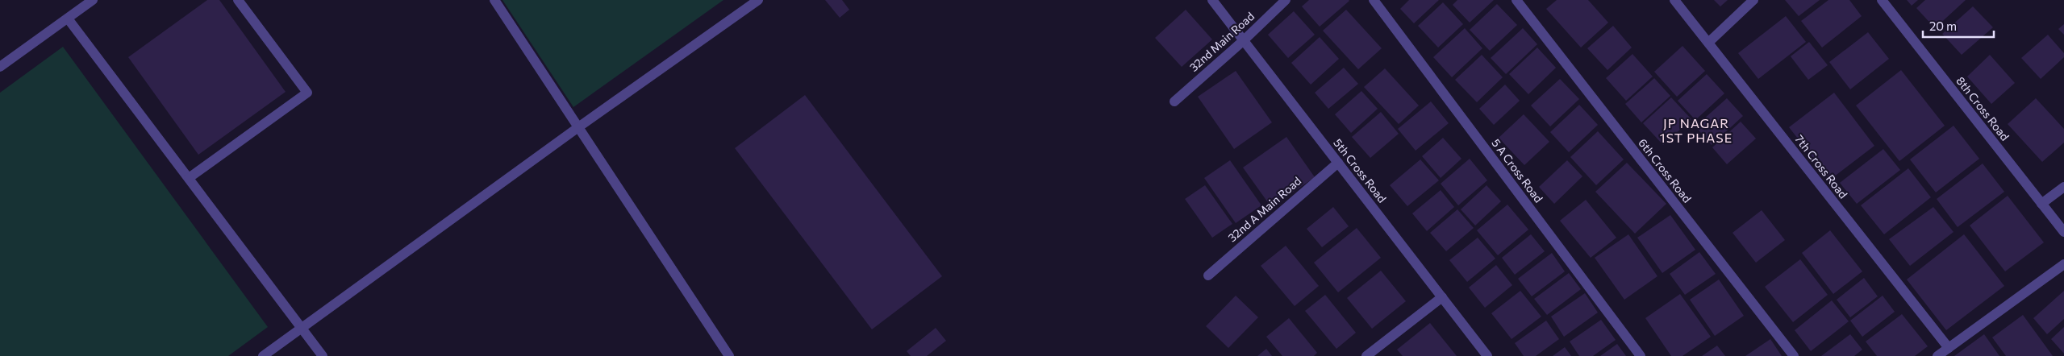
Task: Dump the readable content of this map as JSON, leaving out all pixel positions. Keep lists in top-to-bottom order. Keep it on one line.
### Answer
{"streets":{"street":["32nd Main Road","8th Cross Road","7th Cross Road","5th Cross Road","5 A Cross Road","6th Cross Road","32nd A Main Road"]},"crossings":[["32nd Main Road","5th Cross Road"],["5th Cross Road","32nd A Main Road"]],"districts":["JP NAGAR 1ST PHASE"],"scale_bar":"20 m"}
